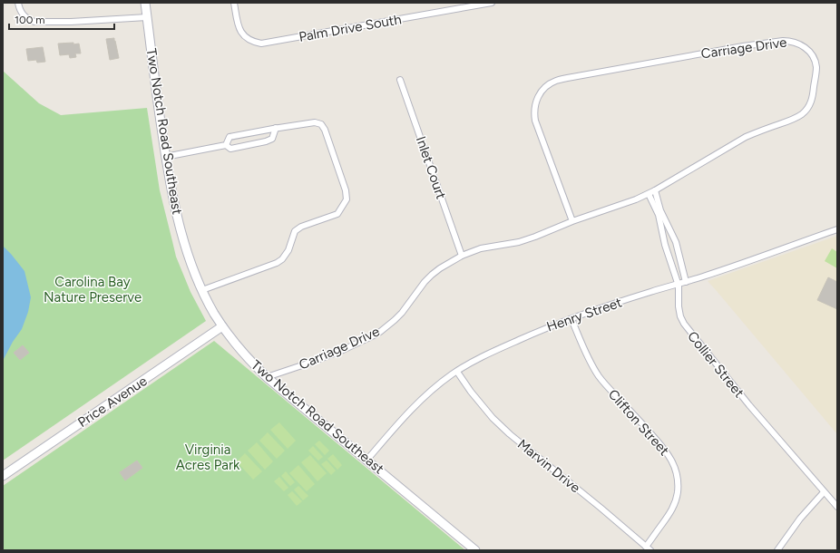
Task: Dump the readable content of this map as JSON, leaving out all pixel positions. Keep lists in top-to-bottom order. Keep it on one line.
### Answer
{"streets":{"street":["Palm Drive South","Carriage Drive","Two Notch Road Southeast","Inlet Court","Henry Street","Collier Street","Price Avenue","Clifton Street","Marvin Drive"]},"crossings":[["Carriage Drive","Two Notch Road Southeast"],["Carriage Drive","Inlet Court"],["Carriage Drive","Collier Street"],["Two Notch Road Southeast","Henry Street"],["Two Notch Road Southeast","Price Avenue"],["Henry Street","Collier Street"],["Henry Street","Clifton Street"],["Henry Street","Marvin Drive"],["Clifton Street","Marvin Drive"]],"parks":["Carolina Bay Nature Preserve","Virginia Acres Park"],"scale_bar":"100 m"}
